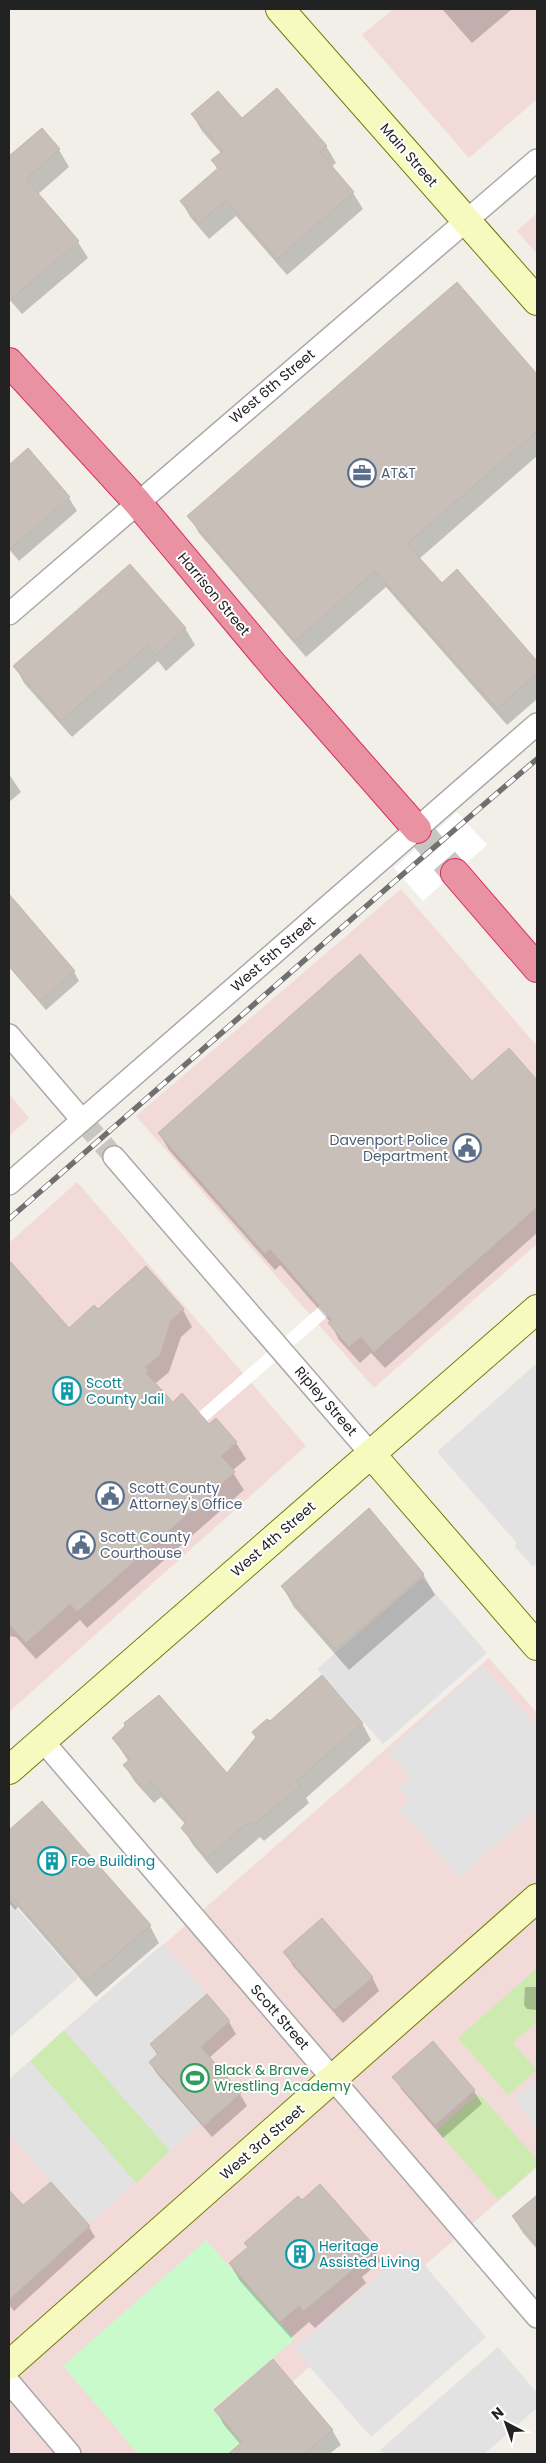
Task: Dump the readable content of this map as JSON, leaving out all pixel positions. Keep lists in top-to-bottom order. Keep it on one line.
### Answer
{"streets":{"highway":["Harrison Street"],"street":["Main Street","West 6th Street","West 5th Street","Ripley Street","West 4th Street","Scott Street","West 3rd Street"]},"crossings":[["Main Street","West 6th Street"],["West 6th Street","Harrison Street"],["Harrison Street","West 5th Street"],["Ripley Street","West 4th Street"],["West 4th Street","Scott Street"],["Scott Street","West 3rd Street"]],"places":{"office":["AT&T"],"public building":["Davenport Police Department","Scott County Attorney's Office","Scott County Courthouse"],"building":["Scott County Jail","Foe Building","Heritage Assisted Living"],"sports":["Black & Brave Wrestling Academy"]},"north":"top left"}
